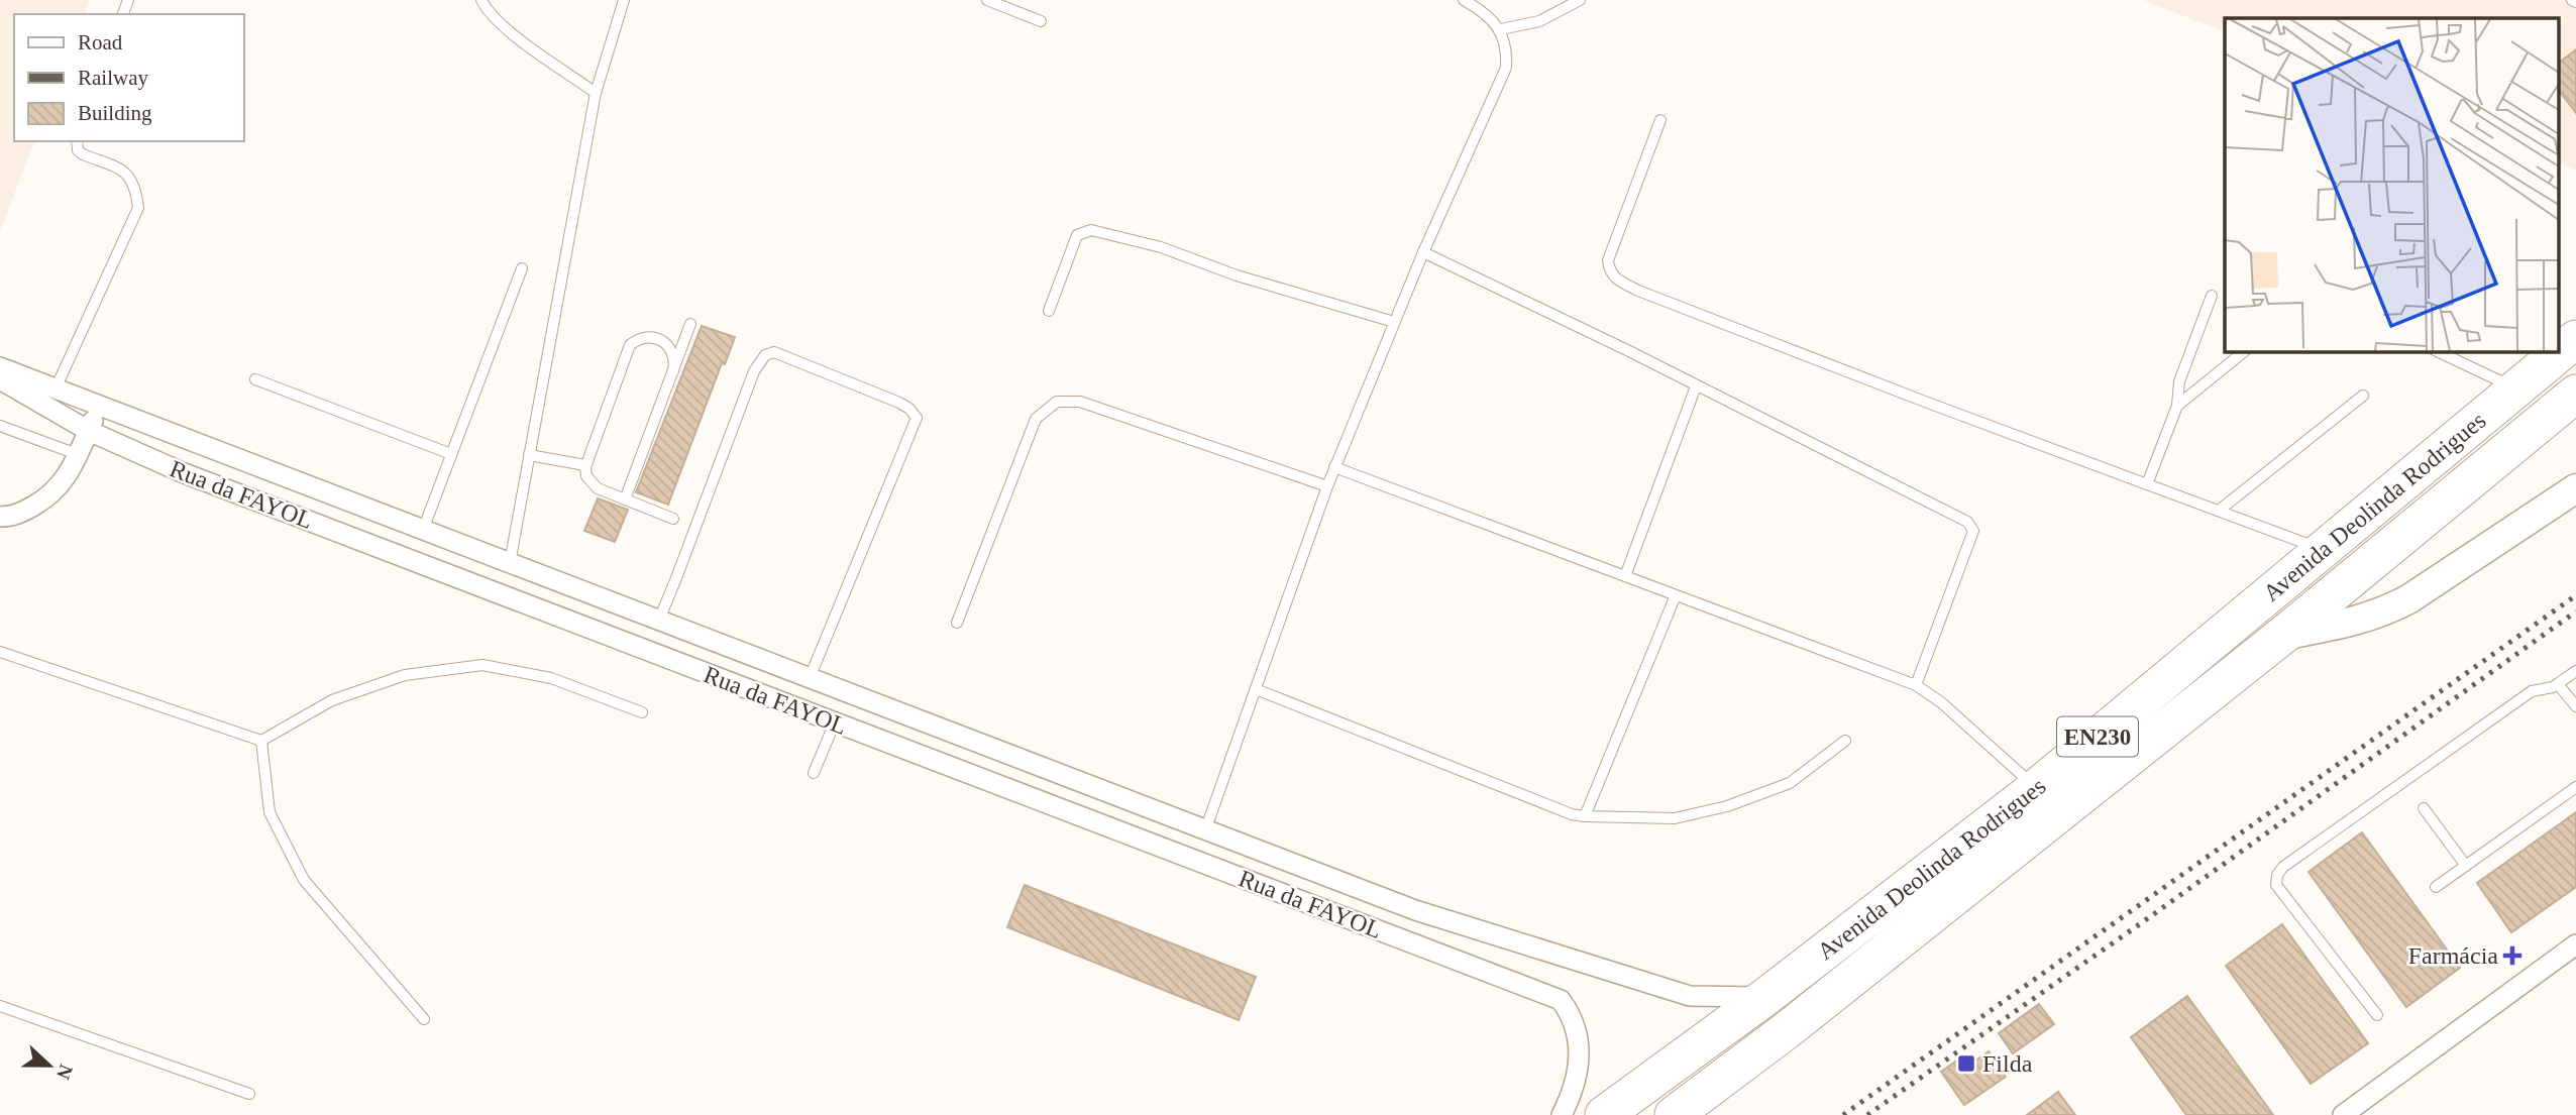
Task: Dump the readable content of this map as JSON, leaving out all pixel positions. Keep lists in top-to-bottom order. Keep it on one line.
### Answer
{"streets":{"highway":["Avenida Deolinda Rodrigues","EN230"],"street":["Rua da FAYOL"]},"crossings":[["Rua da FAYOL","Avenida Deolinda Rodrigues"]],"places":{"health":["Farmácia"],"transit":["Filda"]},"legend":["Road","Railway","Building"],"north":"right"}
